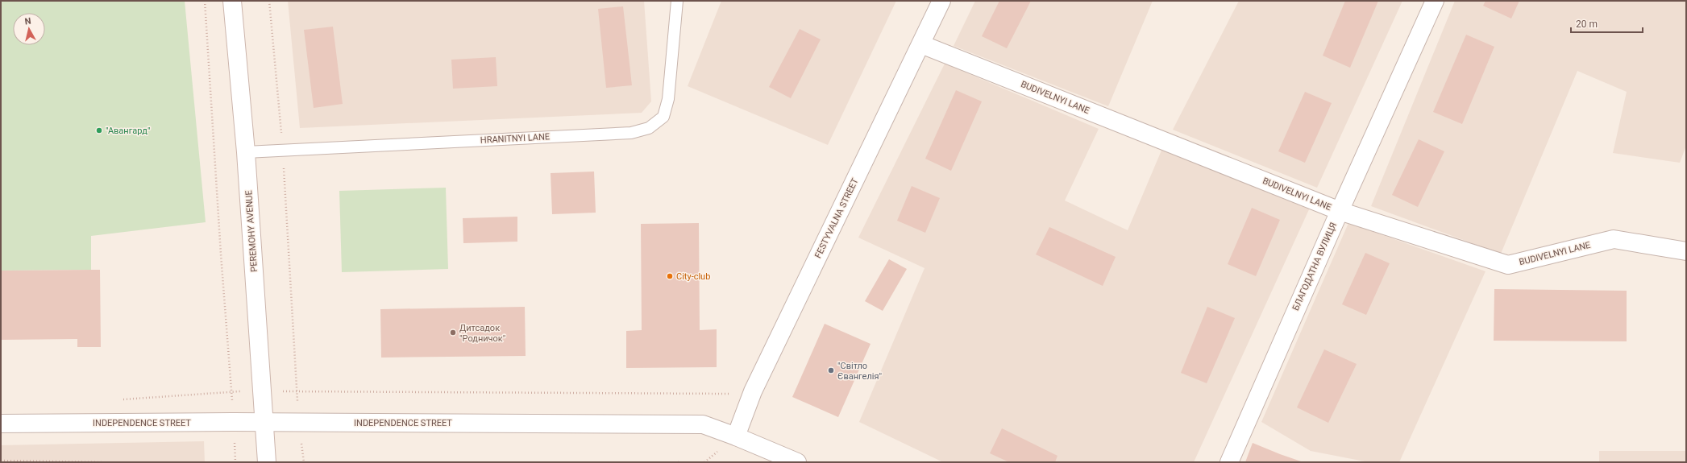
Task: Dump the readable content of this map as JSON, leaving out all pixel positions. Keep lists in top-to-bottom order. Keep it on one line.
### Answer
{"streets":{"street":["BUDIVELNYI LANE","FESTYVALNA STREET","PEREMOHY AVENUE","БЛАГОДАТНА ВУЛИЦЯ","INDEPENDENCE STREET"],"lane":["HRANITNYI LANE"]},"crossings":[["BUDIVELNYI LANE","FESTYVALNA STREET"],["BUDIVELNYI LANE","БЛАГОДАТНА ВУЛИЦЯ"],["HRANITNYI LANE","PEREMOHY AVENUE"],["FESTYVALNA STREET","INDEPENDENCE STREET"],["PEREMOHY AVENUE","INDEPENDENCE STREET"]],"places":["\"Авангард\"","City-club","Дитсадок \"Родничок\"","\"Світло Євангелія\""],"scale_bar":"20 m","north":"top"}
